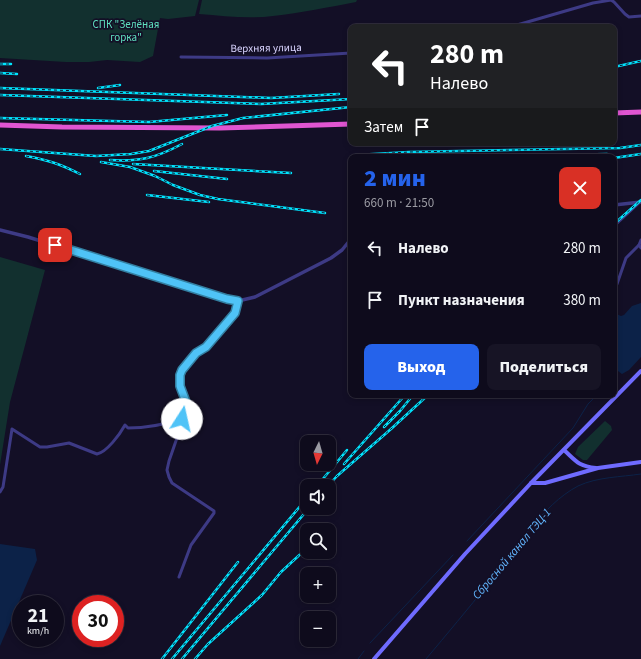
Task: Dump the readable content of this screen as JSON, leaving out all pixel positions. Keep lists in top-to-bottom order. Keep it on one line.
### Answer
{"streets":{"street":["Верхняя улица"]},"water":["Сбросной канал ТЭЦ-1"],"parks":["СПК \"Зелёная горка\""],"north":"bottom","page":{"turn":["280 m","Налево"],"then":"Затем","heading":["2 мин","660 m · 21:50"],"list":[{"name":"Налево","value":"280 m"},{"name":"Пункт назначения","value":"380 m"}],"buttons":["Выход","Поделиться"],"map_buttons":["+","−"],"speed":"21 km/h","limit":"30"}}
